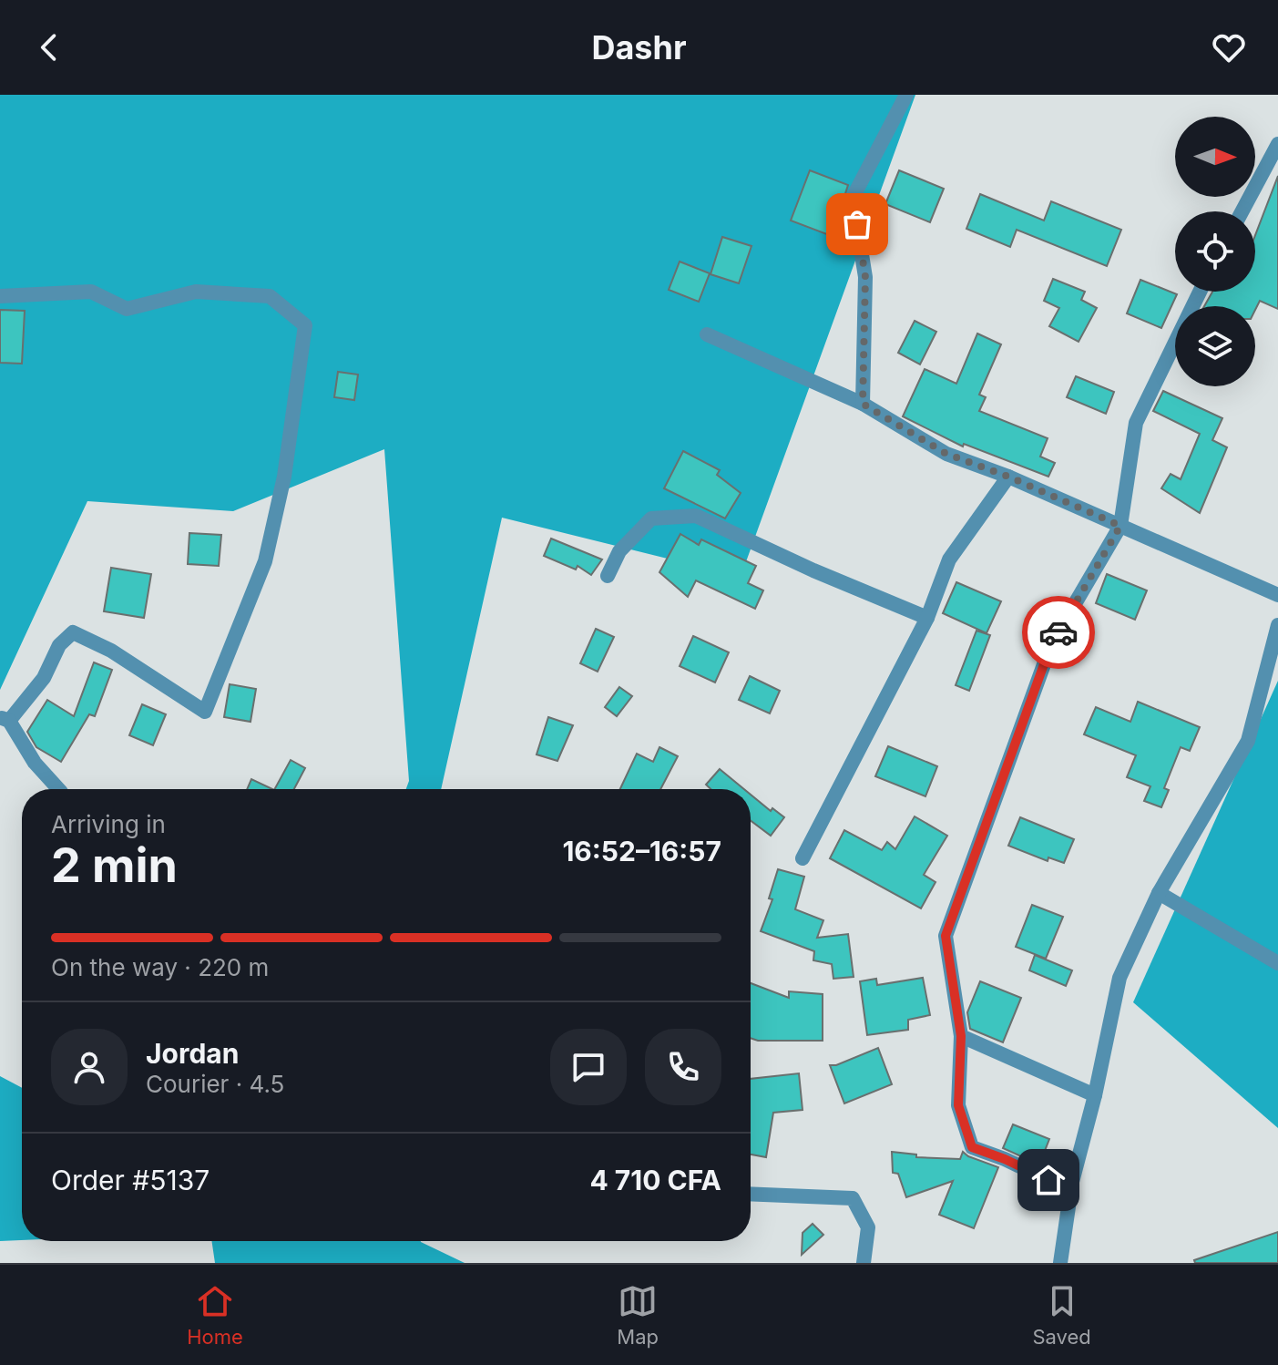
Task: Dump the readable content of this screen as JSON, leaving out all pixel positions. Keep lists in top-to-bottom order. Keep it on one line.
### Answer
{"north":"right","page":{"header":"Dashr","heading":["2 min","Arriving in","16:52–16:57"],"panel":["Jordan","Courier · 4.5","Order #5137","4 710 CFA"],"bar":"On the way · 220 m","tabs":["Home","Map","Saved"]}}
